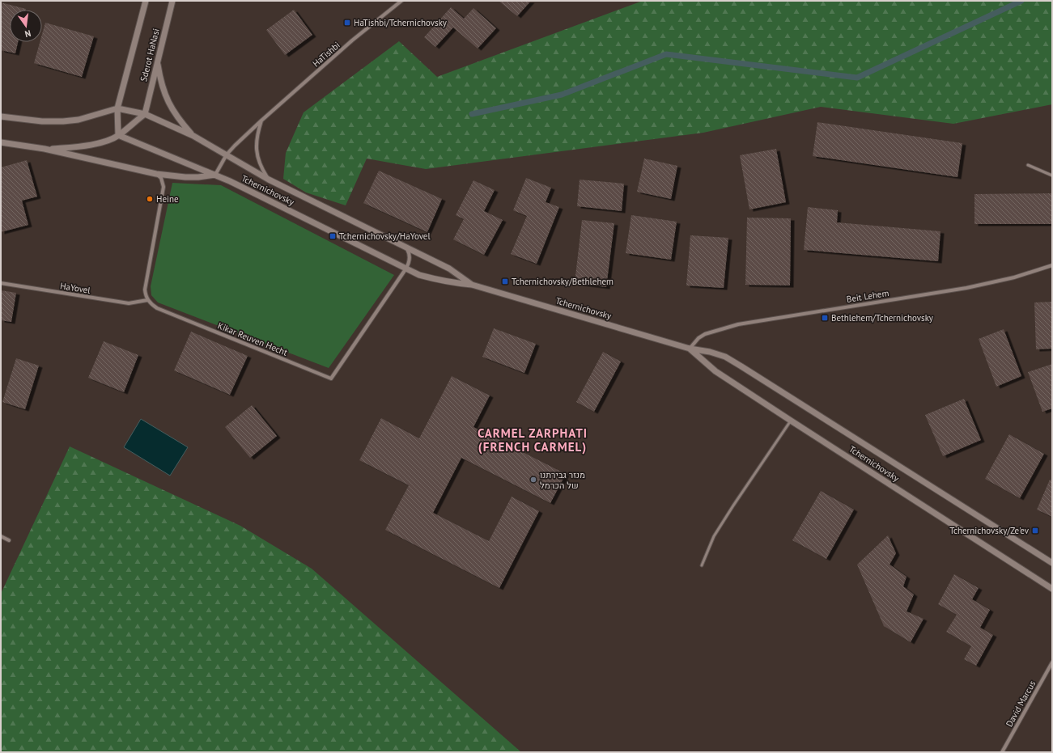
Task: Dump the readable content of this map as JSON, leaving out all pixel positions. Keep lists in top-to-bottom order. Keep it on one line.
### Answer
{"streets":{"street":["HaTishbi","Sderot HaNasi","Tchernichovsky","HaYovel","Beit Lehem","Kikar Reuven Hecht","David Marcus"]},"crossings":[["HaTishbi","Tchernichovsky"],["Sderot HaNasi","Tchernichovsky"],["Tchernichovsky","Beit Lehem"],["Tchernichovsky","Kikar Reuven Hecht"],["HaYovel","Kikar Reuven Hecht"]],"districts":["CARMEL ZARPHATI (FRENCH CARMEL)"],"places":{"transit":["HaTishbi/Tchernichovsky","Tchernichovsky/HaYovel","Tchernichovsky/Bethlehem","Bethlehem/Tchernichovsky","Tchernichovsky/Ze'ev"],"other":["Heine","מנזר גבירתנו של הכרמל"]},"north":"bottom"}
